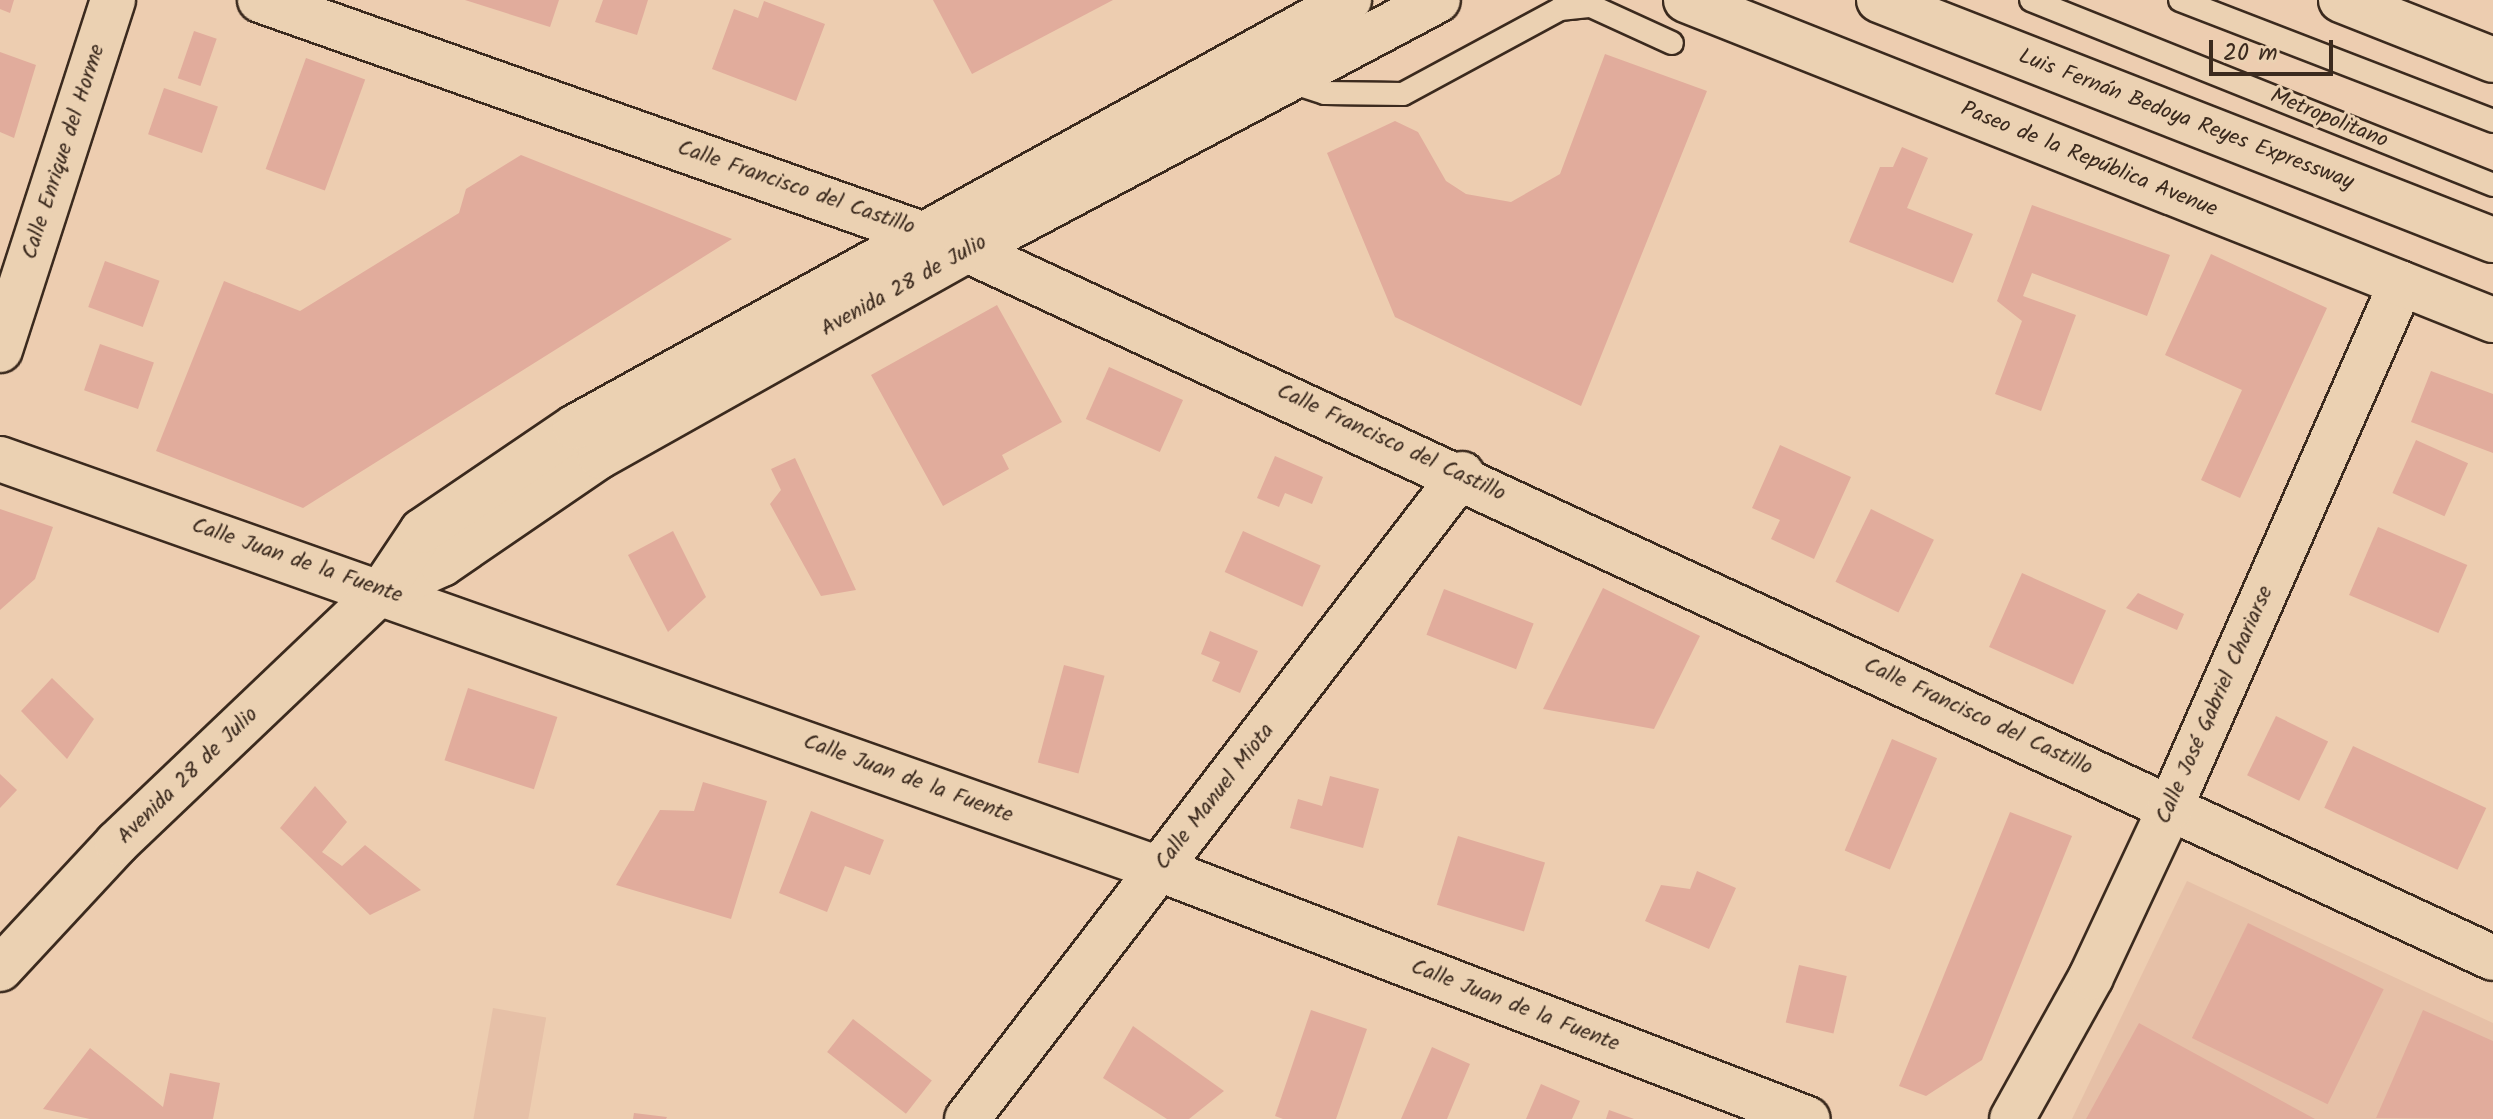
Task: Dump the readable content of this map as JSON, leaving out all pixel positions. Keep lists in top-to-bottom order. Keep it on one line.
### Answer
{"streets":{"main road":["Luis Fernán Bedoya Reyes Expressway","Calle Enrique del Horme","Paseo de la República Avenue","Calle Francisco del Castillo","Avenida 28 de Julio","Calle Juan de la Fuente","Calle José Gabriel Chariarse","Calle Manuel Miota"],"lane":["Metropolitano"]},"crossings":[["Paseo de la República Avenue","Calle José Gabriel Chariarse"],["Calle Francisco del Castillo","Avenida 28 de Julio"],["Calle Francisco del Castillo","Calle José Gabriel Chariarse"],["Calle Francisco del Castillo","Calle Manuel Miota"],["Avenida 28 de Julio","Calle Juan de la Fuente"],["Calle Juan de la Fuente","Calle Manuel Miota"]],"scale_bar":"20 m"}
